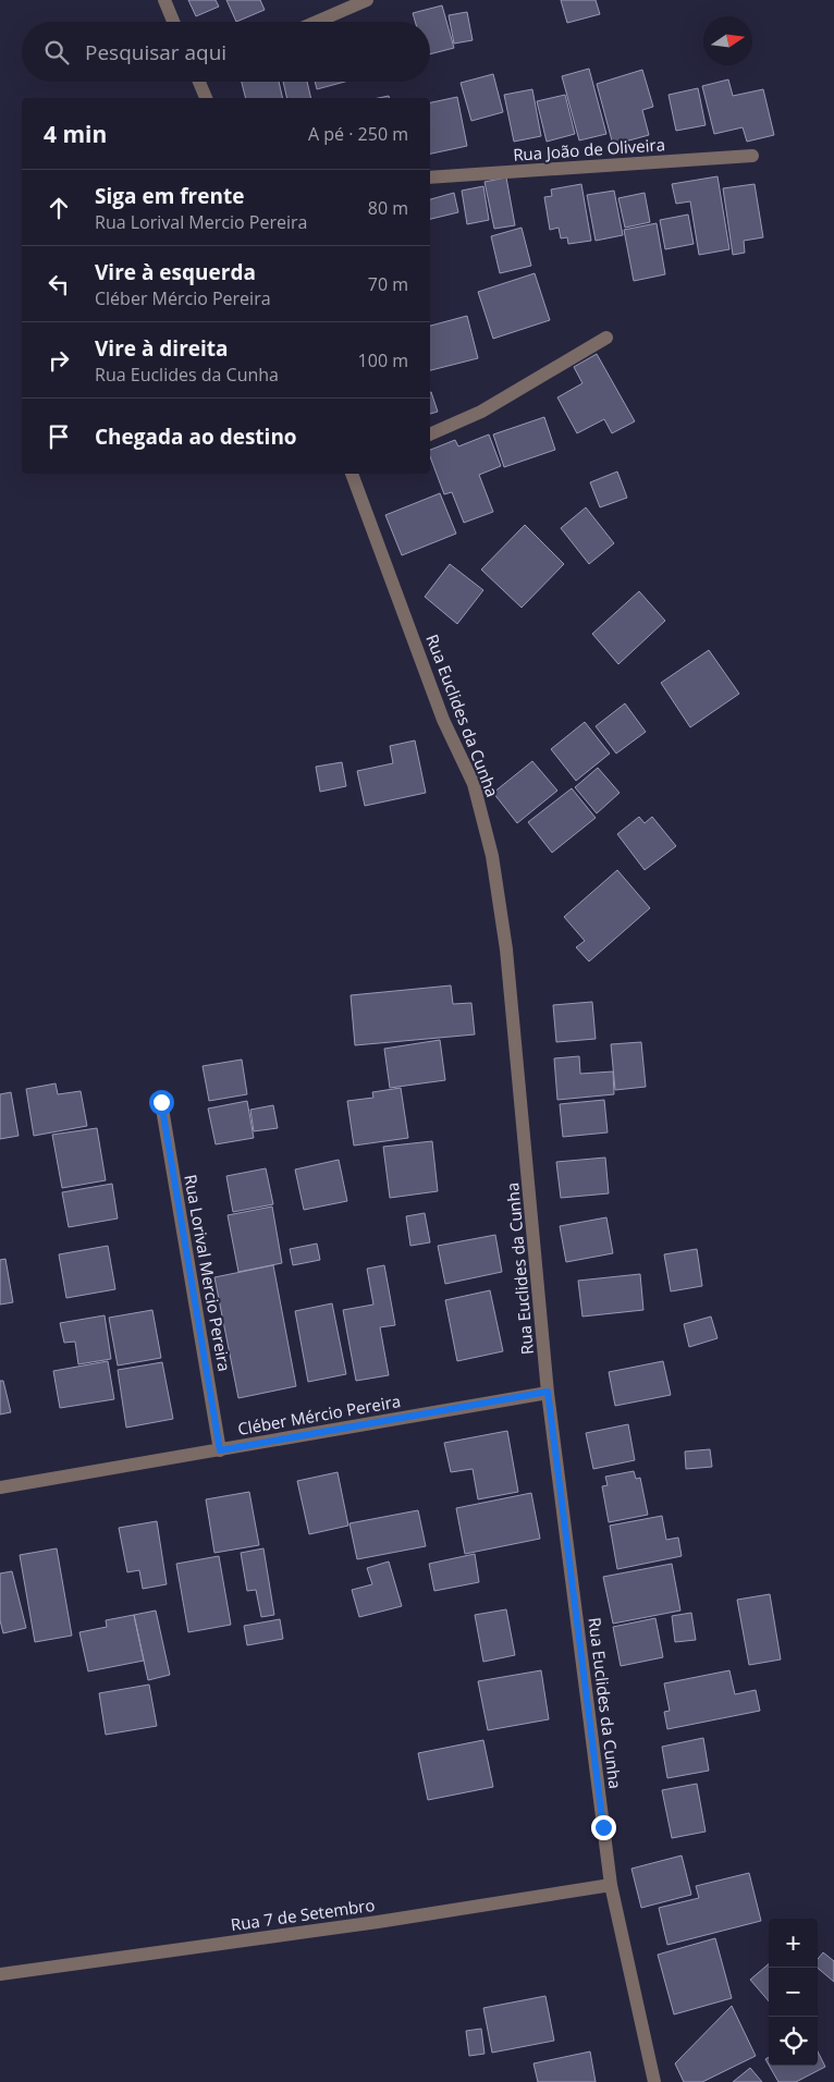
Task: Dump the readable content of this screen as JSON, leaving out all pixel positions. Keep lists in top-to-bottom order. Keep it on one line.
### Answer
{"streets":{"street":["Rua João de Oliveira","Rua Euclides da Cunha","Rua Lorival Mercio Pereira","Cléber Mércio Pereira","Rua 7 de Setembro"]},"crossings":[["Rua Euclides da Cunha","Cléber Mércio Pereira"],["Rua Euclides da Cunha","Rua 7 de Setembro"],["Rua Lorival Mercio Pereira","Cléber Mércio Pereira"]],"north":"right","page":{"search":"Pesquisar aqui","heading":["4 min","A pé · 250 m"],"list":[["Siga em frente","Rua Lorival Mercio Pereira","80 m"],["Vire à esquerda","Cléber Mércio Pereira","70 m"],["Vire à direita","Rua Euclides da Cunha","100 m"],"Chegada ao destino"],"map_buttons":["+","−"]}}
